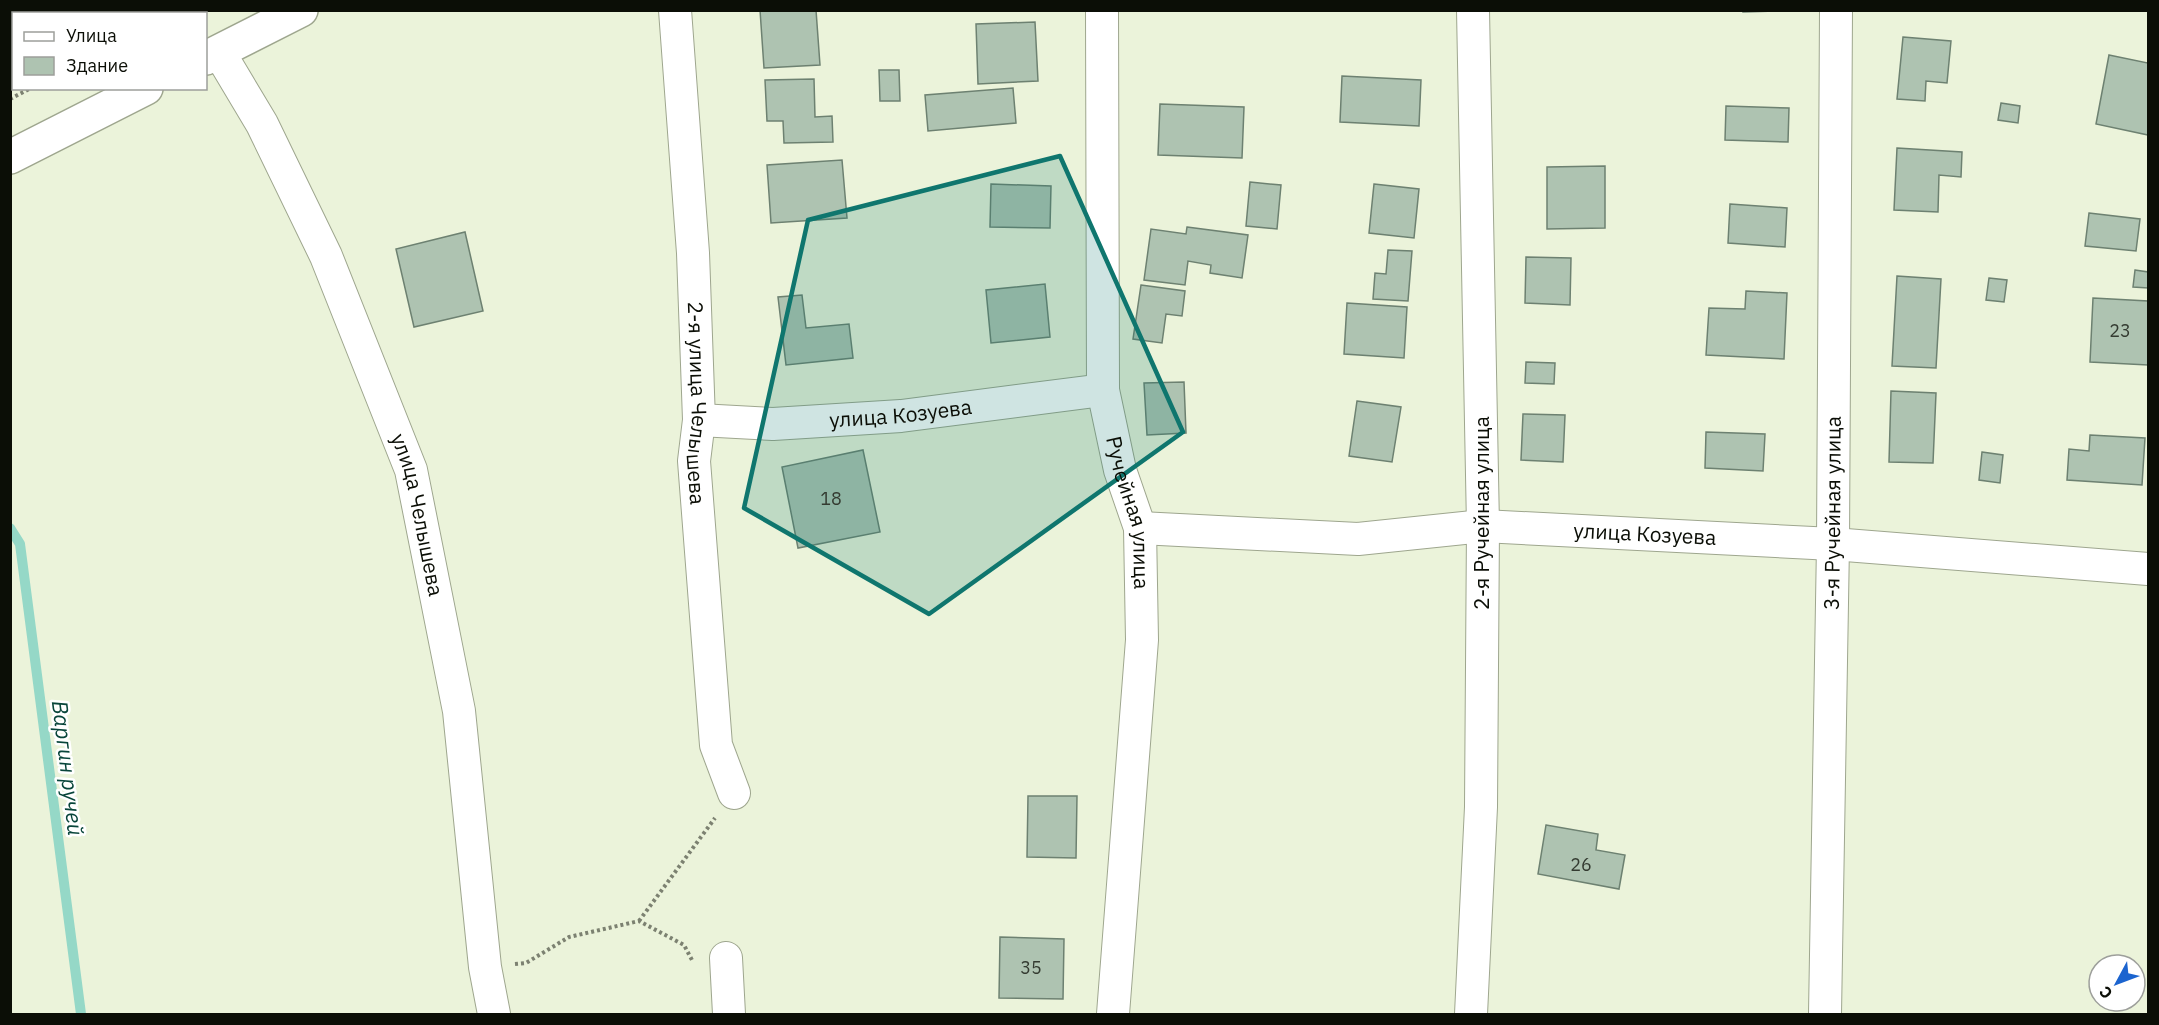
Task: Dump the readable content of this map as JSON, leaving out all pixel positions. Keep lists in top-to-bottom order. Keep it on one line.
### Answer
{"streets":{"street":["2-я улица Челышева","улица Козуева","Ручейная улица","2-я Ручейная улица","3-я Ручейная улица","улица Челышева"]},"crossings":[["2-я улица Челышева","улица Козуева"],["улица Козуева","Ручейная улица"],["улица Козуева","2-я Ручейная улица"],["улица Козуева","3-я Ручейная улица"]],"water":["Варгин ручей"],"house_numbers":["23","18","26","35"],"legend":["Улица","Здание"],"north":"bottom left"}
